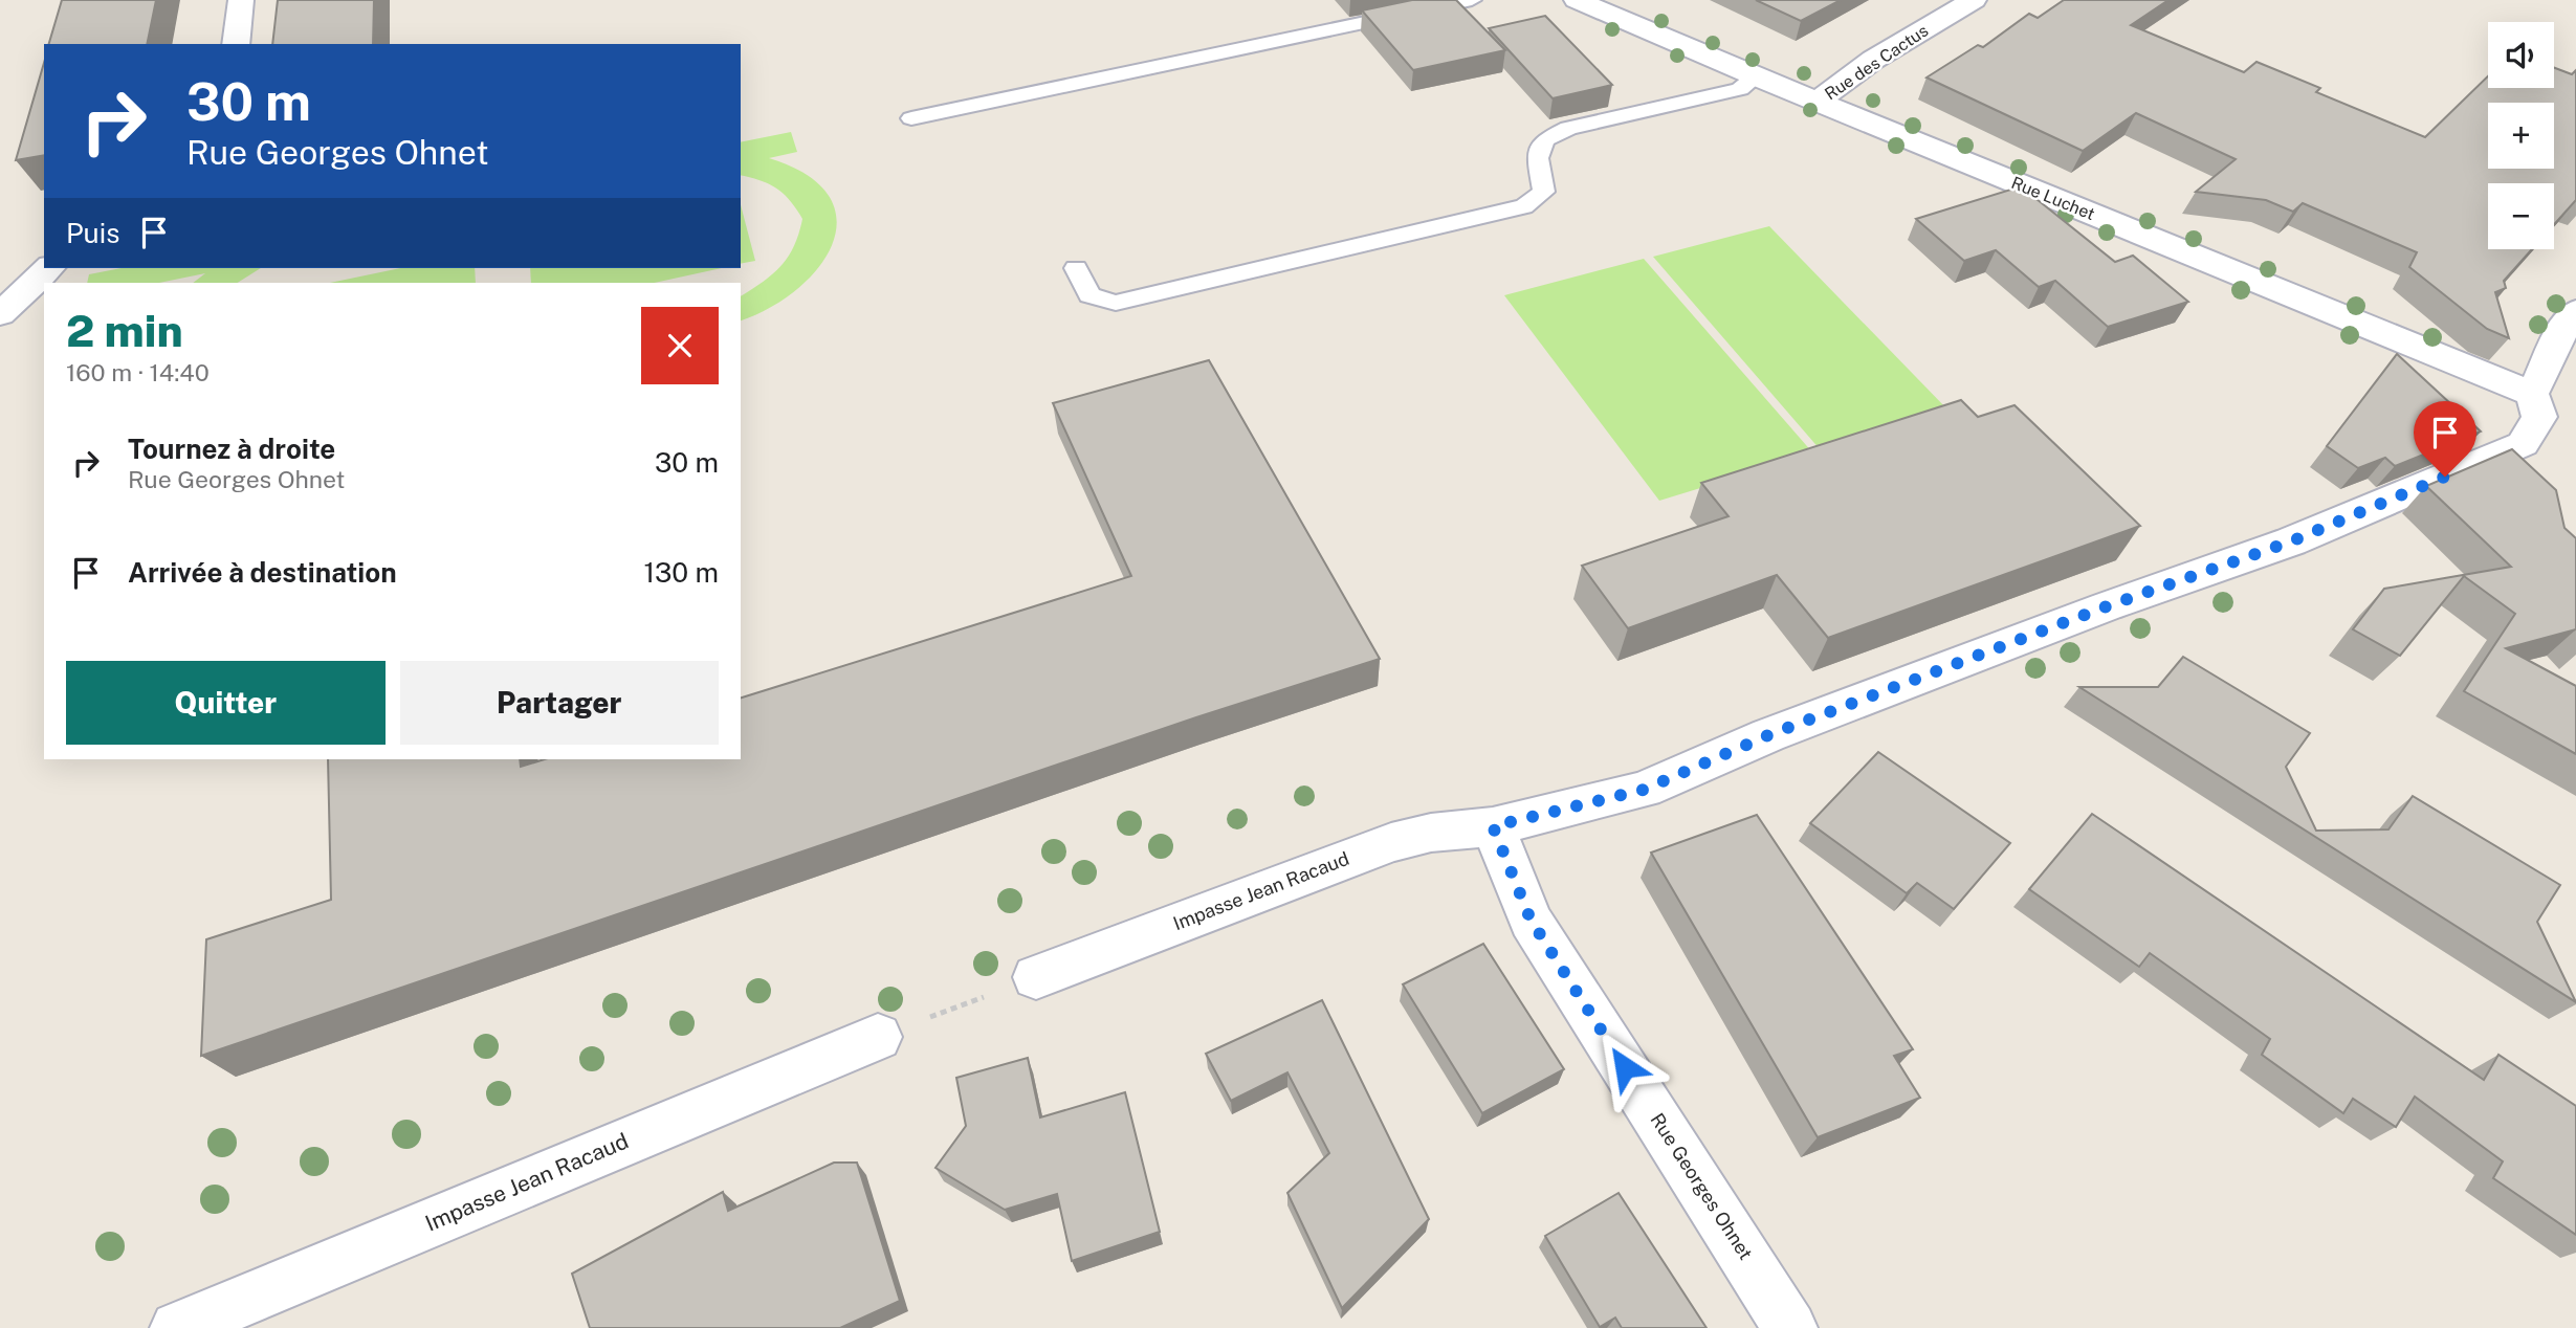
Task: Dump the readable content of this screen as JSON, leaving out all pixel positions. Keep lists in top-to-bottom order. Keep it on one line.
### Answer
{"streets":{"street":["Rue des Cactus","Rue Luchet","Impasse Jean Racaud","Rue Georges Ohnet"]},"crossings":[["Rue des Cactus","Rue Luchet"],["Impasse Jean Racaud","Rue Georges Ohnet"]],"page":{"map_buttons":["+","−"],"turn":["30 m","Rue Georges Ohnet"],"then":"Puis","heading":["2 min","160 m · 14:40"],"list":[{"name":"Tournez à droite","note":"Rue Georges Ohnet","value":"30 m"},{"name":"Arrivée à destination","value":"130 m"}],"buttons":["Quitter","Partager"]}}
